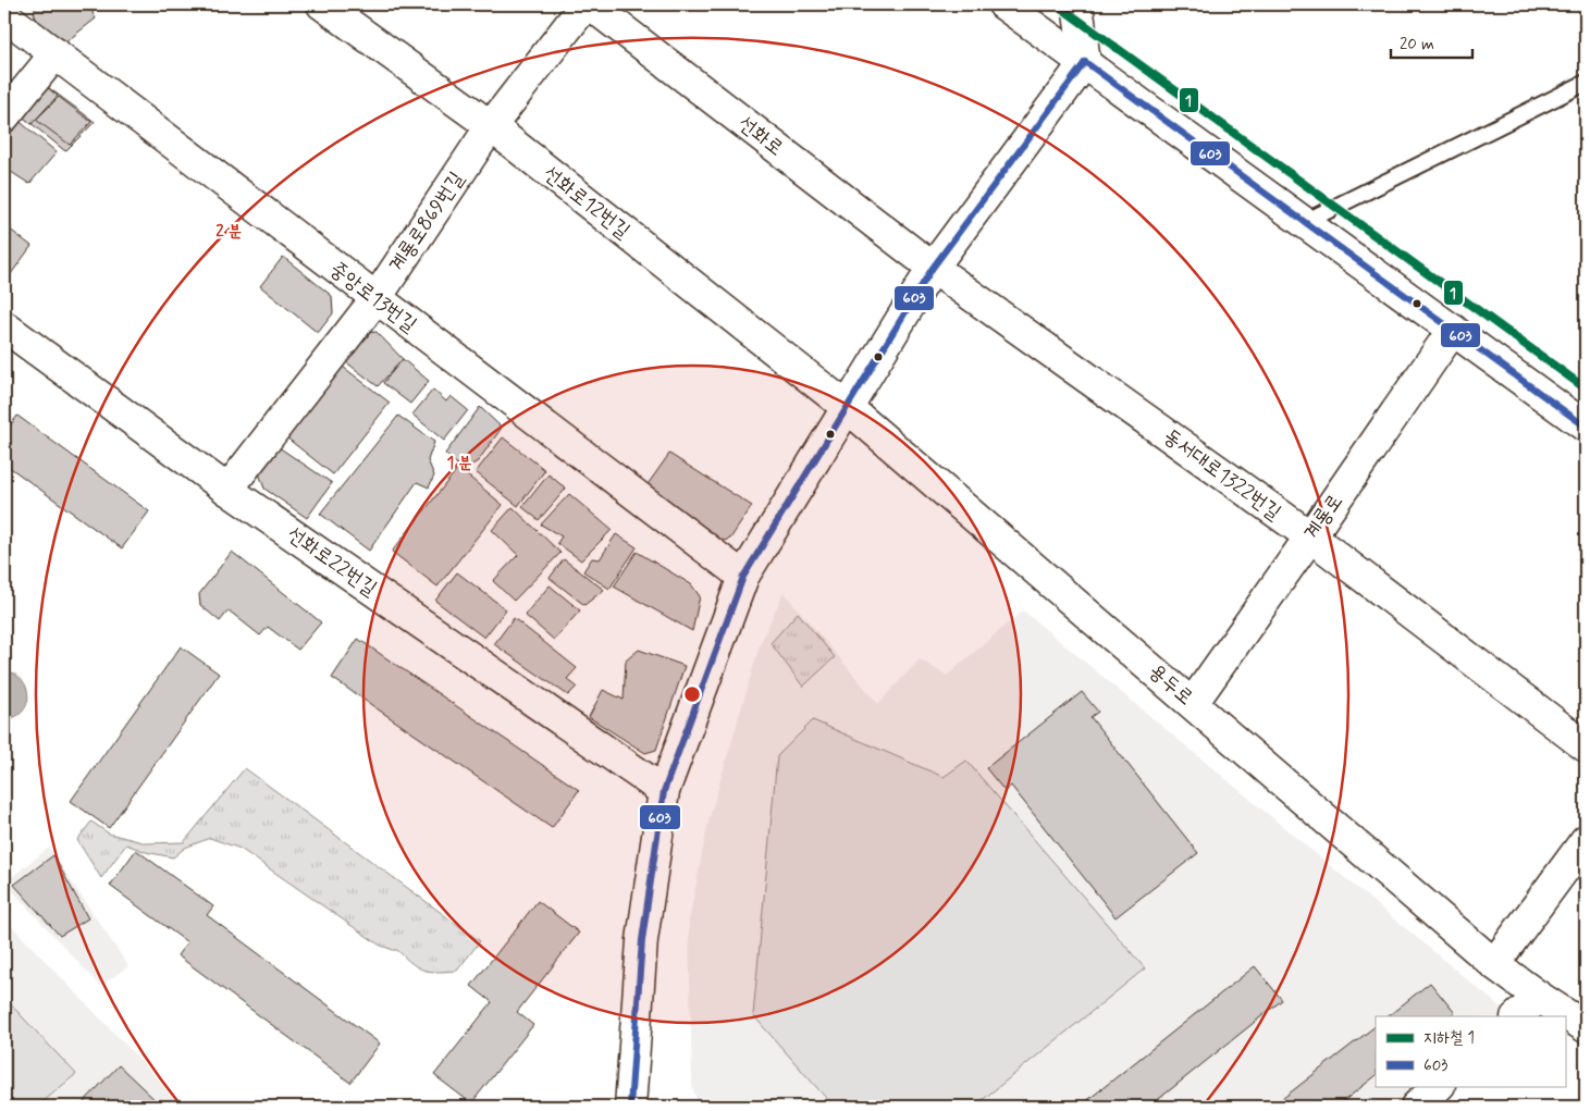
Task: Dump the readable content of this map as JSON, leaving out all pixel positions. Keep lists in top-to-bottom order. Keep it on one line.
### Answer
{"streets":{"street":["선화로","선화로12번길","계룡로869번길","중앙로13번길","동서대로1322번길","계룡로","선화로22번길","용두로"]},"crossings":[["선화로","계룡로869번길"],["선화로","동서대로1322번길"],["선화로12번길","계룡로869번길"],["선화로12번길","용두로"],["계룡로869번길","중앙로13번길"],["계룡로869번길","선화로22번길"],["동서대로1322번길","계룡로"],["계룡로","용두로"]],"lines":["metro line 1","transit line 603"],"legend":["지하철 1","603"],"scale_bar":"20 m","rings":["2 분","1 분"]}
